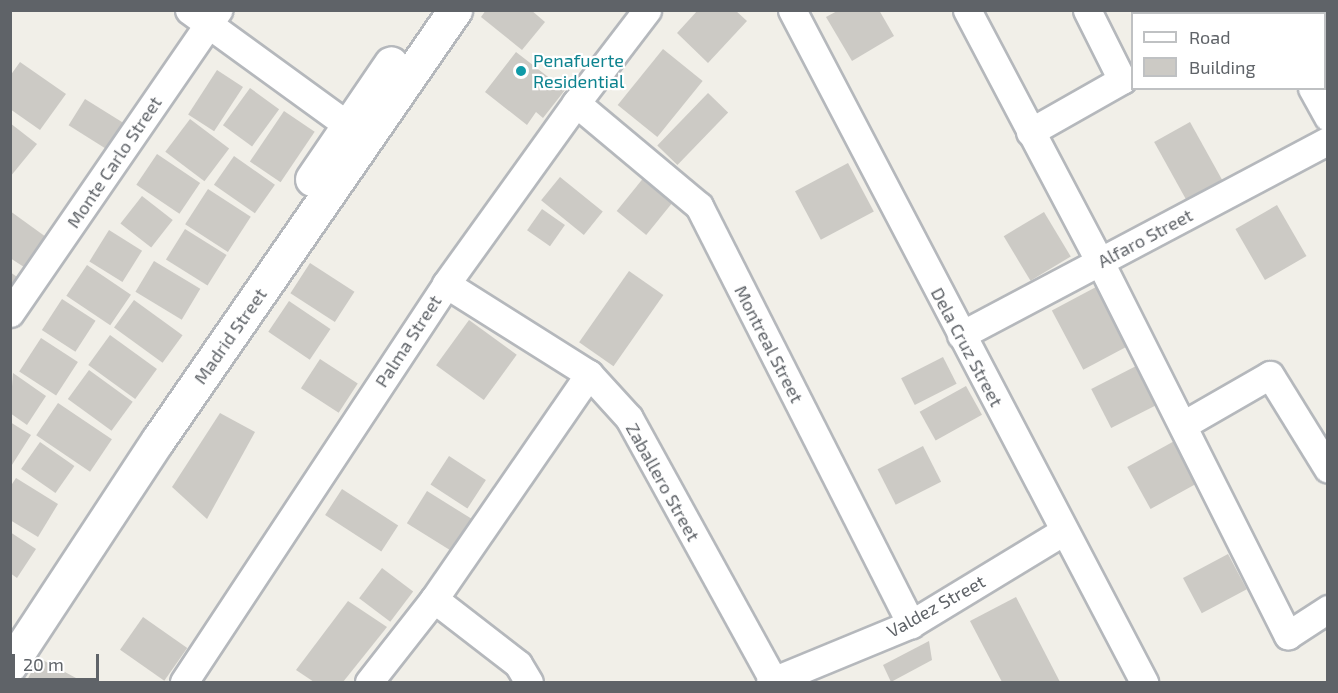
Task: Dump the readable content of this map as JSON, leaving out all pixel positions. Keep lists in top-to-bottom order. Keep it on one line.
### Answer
{"streets":{"street":["Monte Carlo Street","Alfaro Street","Madrid Street","Palma Street","Montreal Street","Dela Cruz Street","Zaballero Street","Valdez Street"]},"crossings":[["Alfaro Street","Dela Cruz Street"],["Palma Street","Montreal Street"],["Palma Street","Zaballero Street"],["Montreal Street","Valdez Street"],["Dela Cruz Street","Valdez Street"],["Zaballero Street","Valdez Street"]],"places":["Penafuerte Residential"],"legend":["Road","Building"],"scale_bar":"20 m"}
